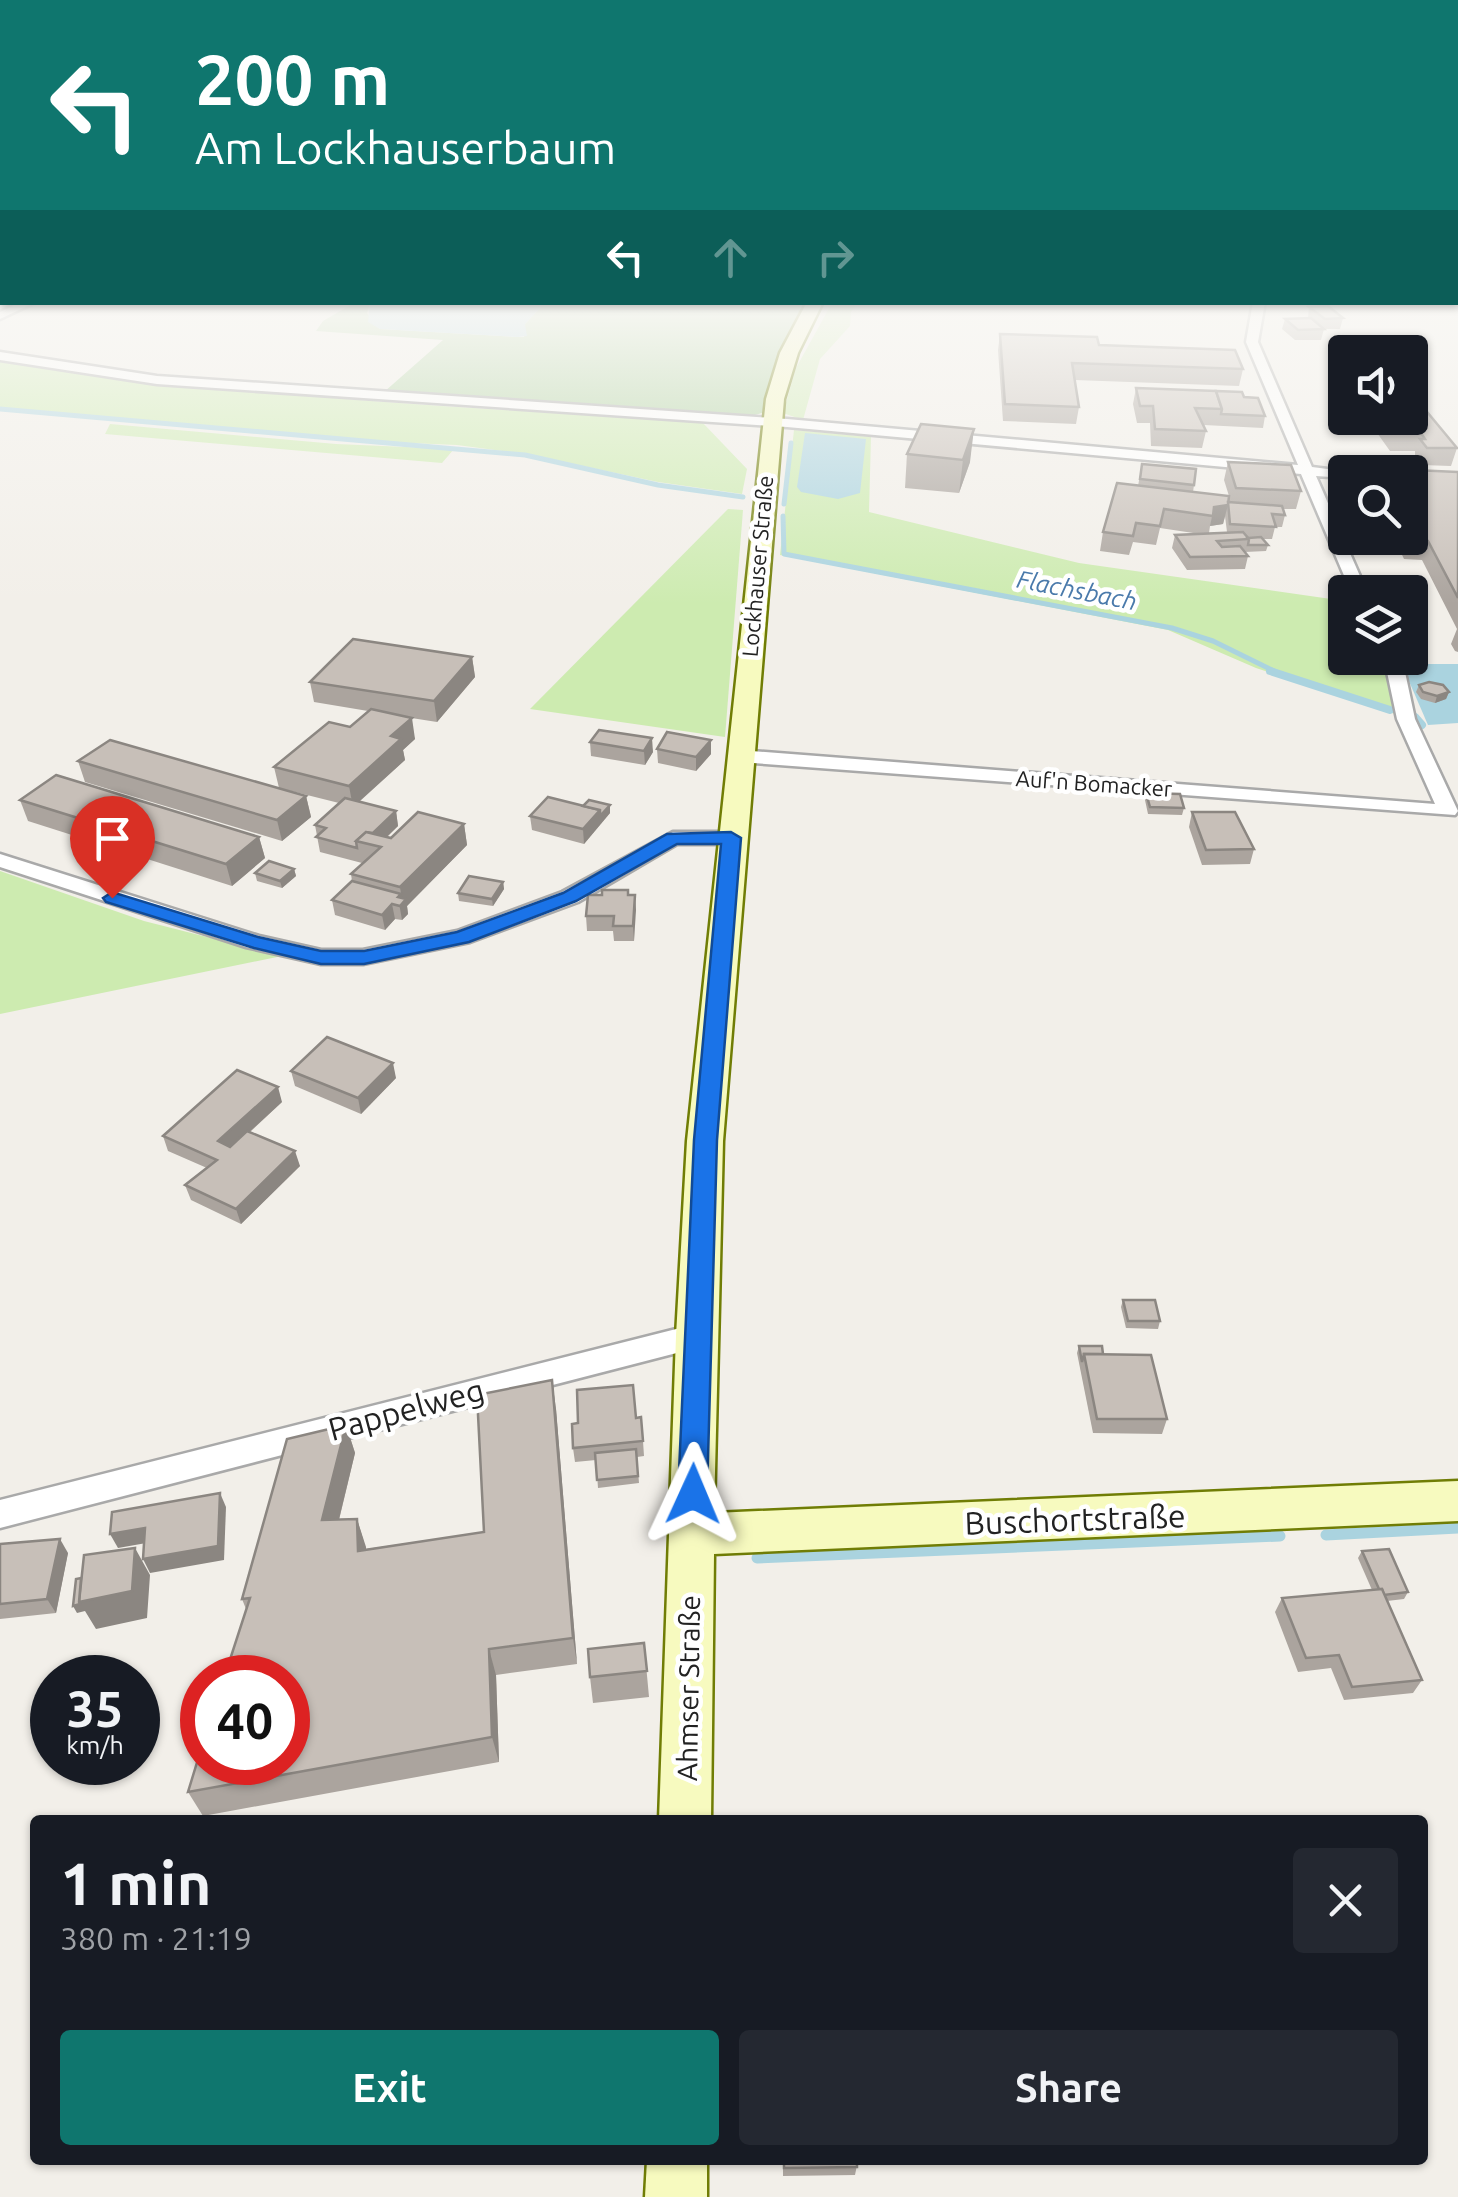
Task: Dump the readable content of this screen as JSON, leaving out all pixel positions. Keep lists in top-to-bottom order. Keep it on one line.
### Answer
{"streets":{"street":["Lockhauser Straße","Auf'n Bomacker","Pappelweg","Buschortstraße","Ahmser Straße"]},"crossings":[["Lockhauser Straße","Auf'n Bomacker"],["Lockhauser Straße","Ahmser Straße"],["Pappelweg","Ahmser Straße"],["Buschortstraße","Ahmser Straße"]],"water":["Flachsbach"],"page":{"turn":["200 m","Am Lockhauserbaum"],"speed":"35 km/h","limit":"40","heading":["1 min","380 m · 21:19"],"buttons":["Exit","Share"]}}
